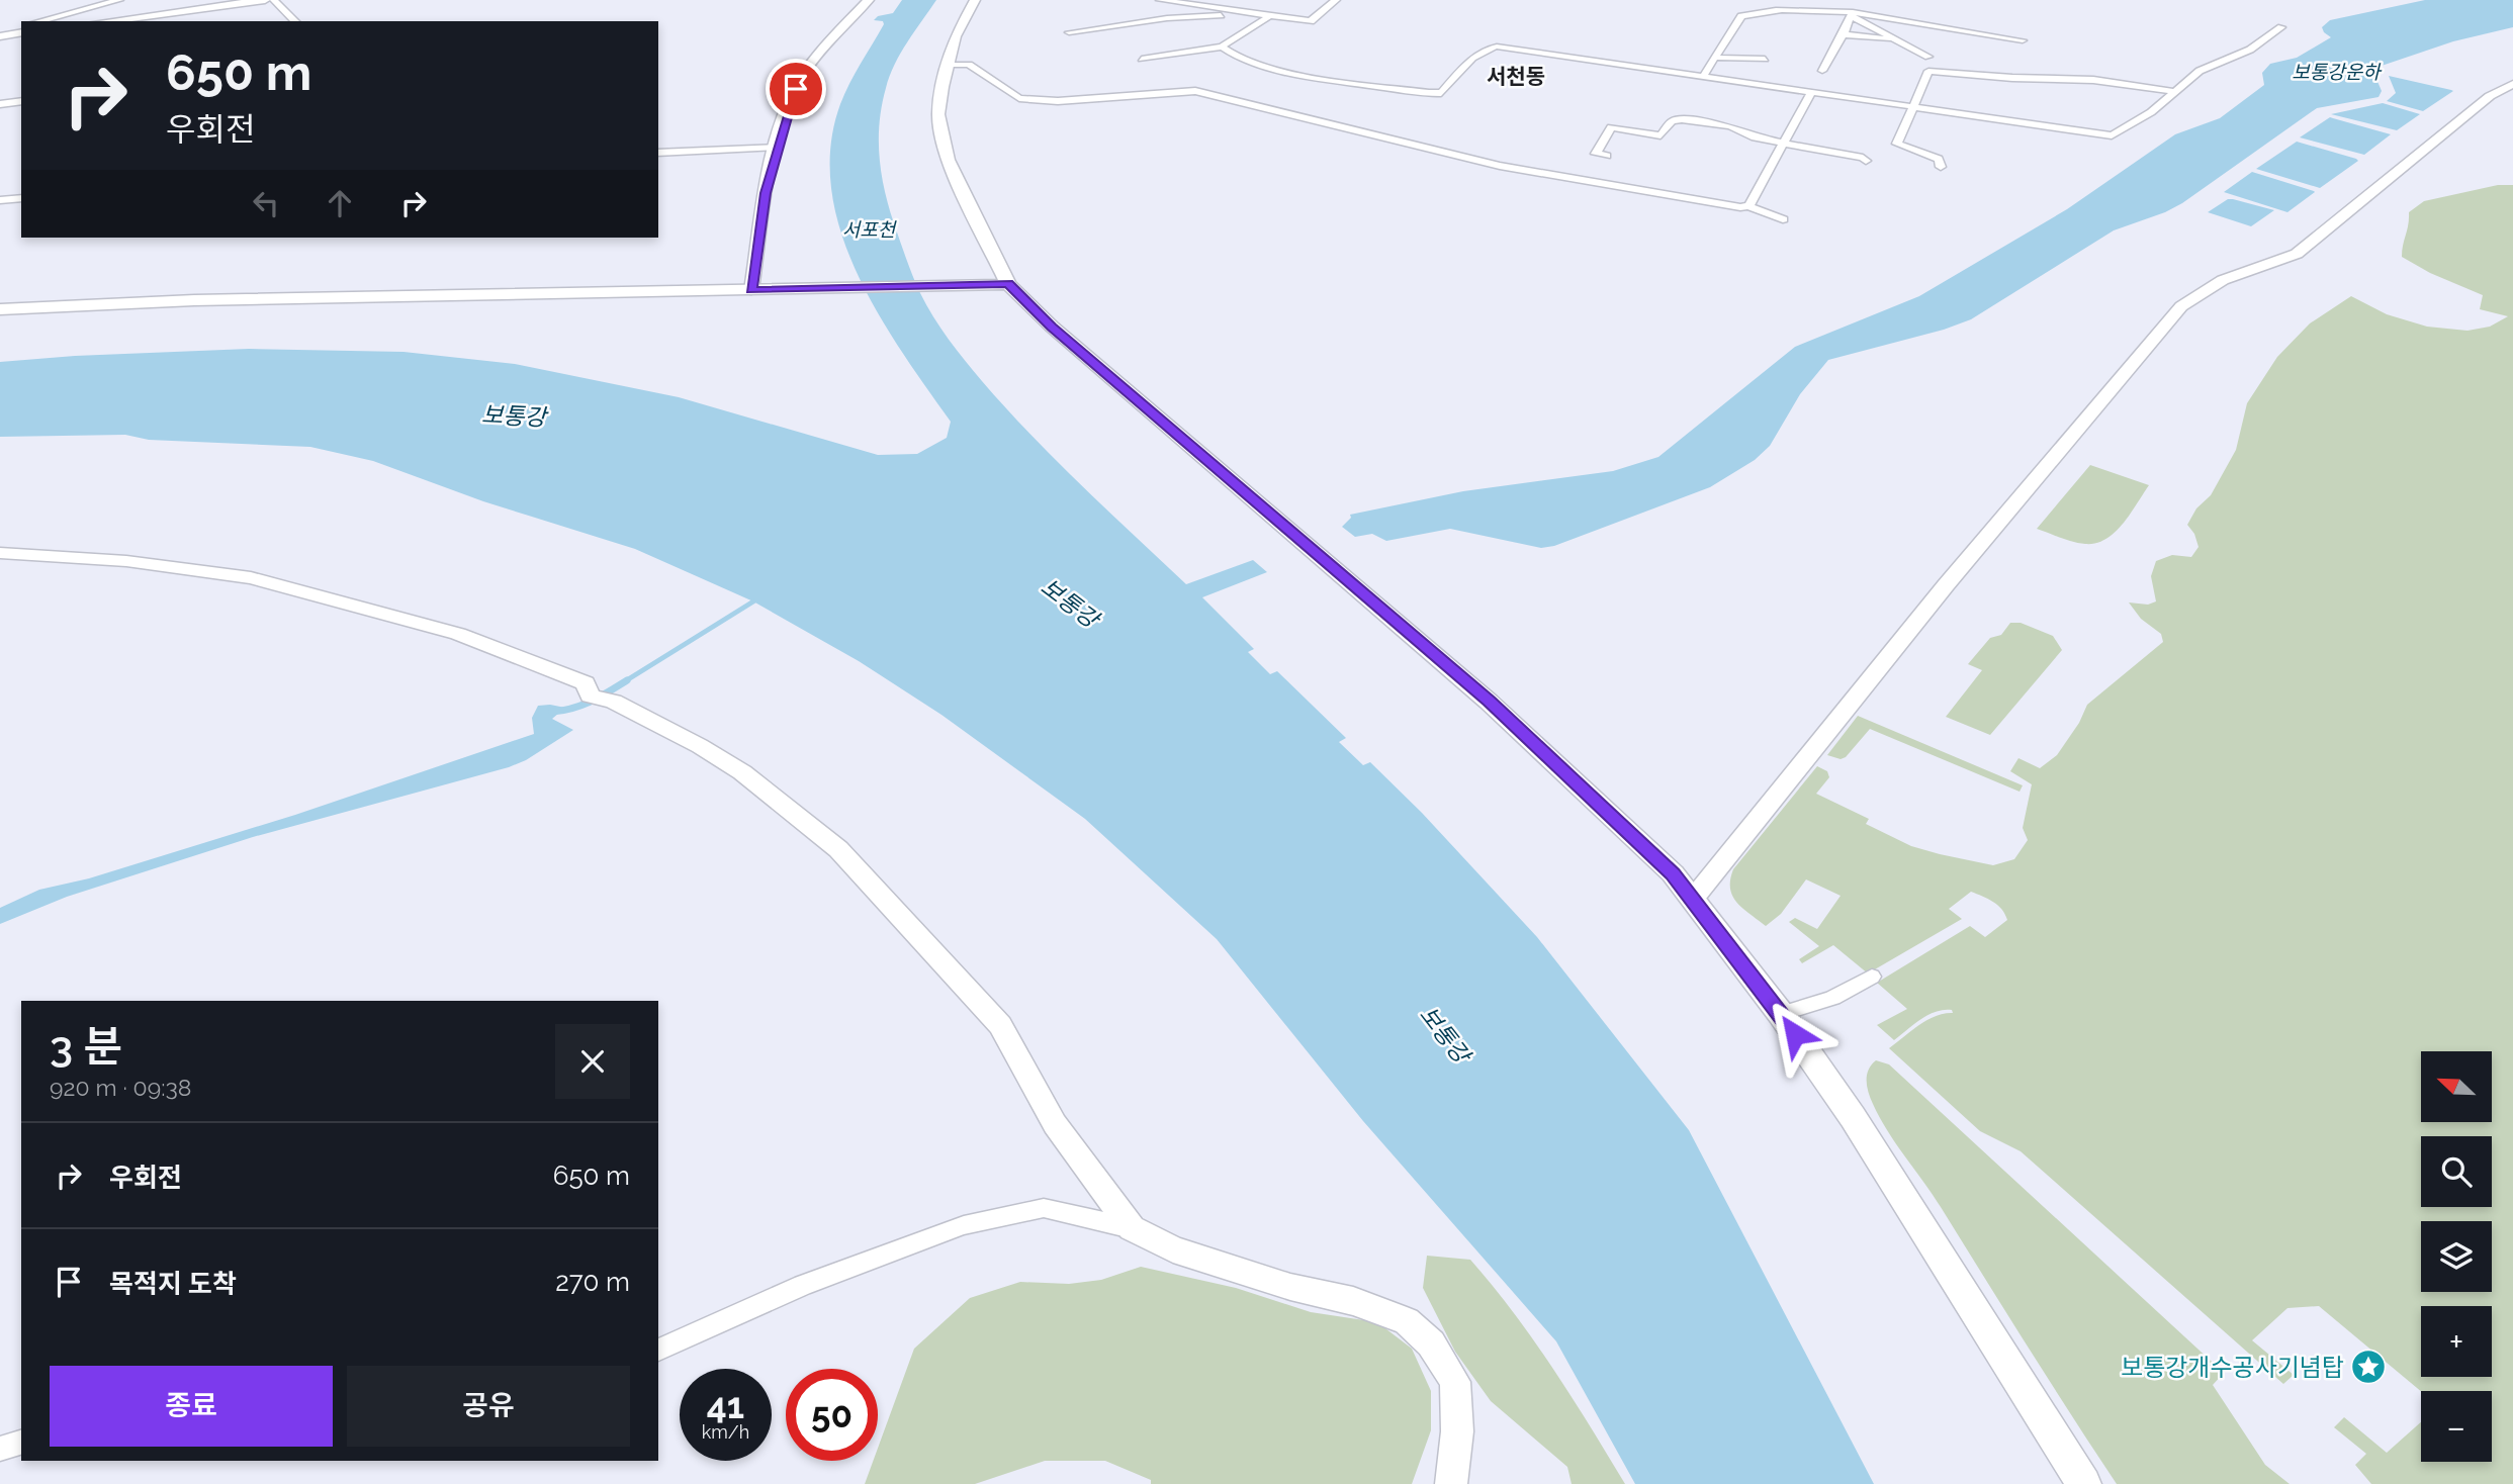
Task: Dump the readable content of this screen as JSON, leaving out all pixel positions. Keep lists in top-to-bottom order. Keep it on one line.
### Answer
{"districts":["서천동"],"water":["보통강운하","서포천","보통강"],"places":{"place":["보통강개수공사기념탑"]},"north":"top left","page":{"turn":["650 m","우회전"],"heading":["3 분","920 m · 09:38"],"map_buttons":["+","−"],"list":[{"name":"우회전","value":"650 m"},{"name":"목적지 도착","value":"270 m"}],"buttons":["종료","공유"],"speed":"41 km/h","limit":"50"}}
